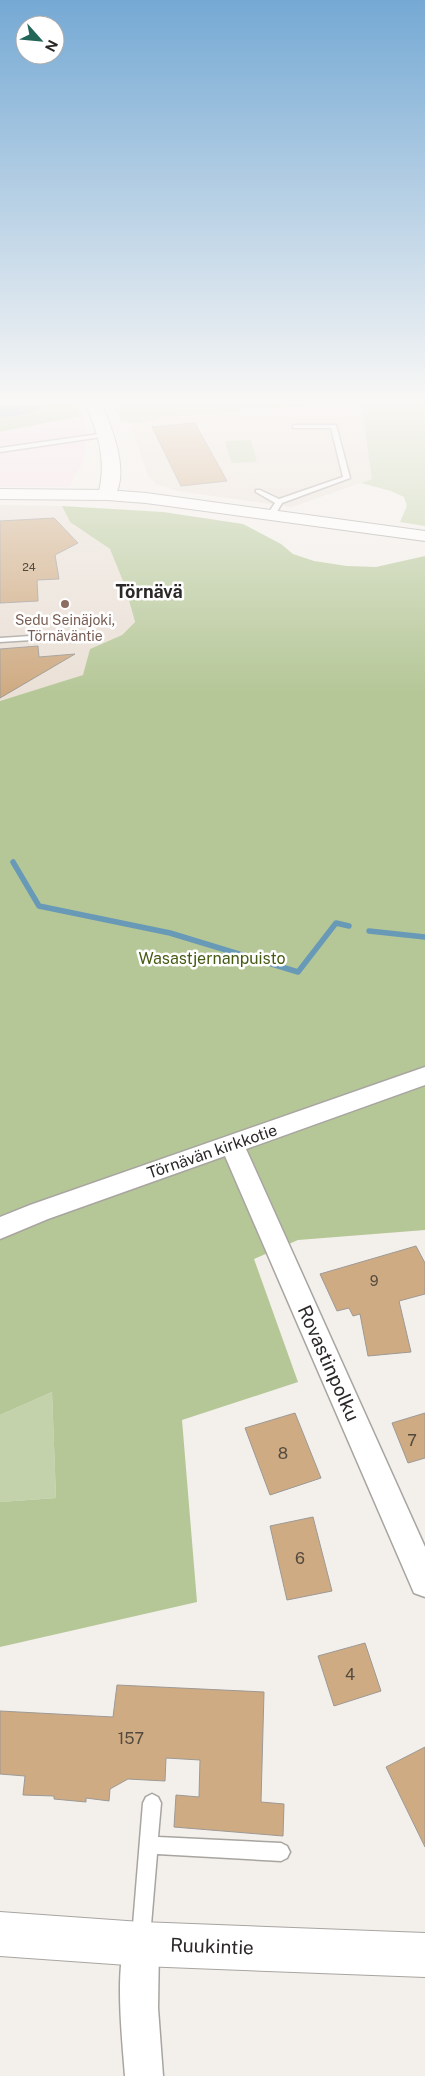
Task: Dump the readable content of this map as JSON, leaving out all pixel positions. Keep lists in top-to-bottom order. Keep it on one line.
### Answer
{"streets":{"main road":["Ruukintie"],"street":["Törnävän kirkkotie","Rovastinpolku"]},"crossings":[["Törnävän kirkkotie","Rovastinpolku"]],"districts":["Törnävä"],"parks":["Wasastjernanpuisto"],"places":["Sedu Seinäjoki, Törnäväntie"],"house_numbers":["24","9","7","8","6","4","157"],"north":"bottom right"}
